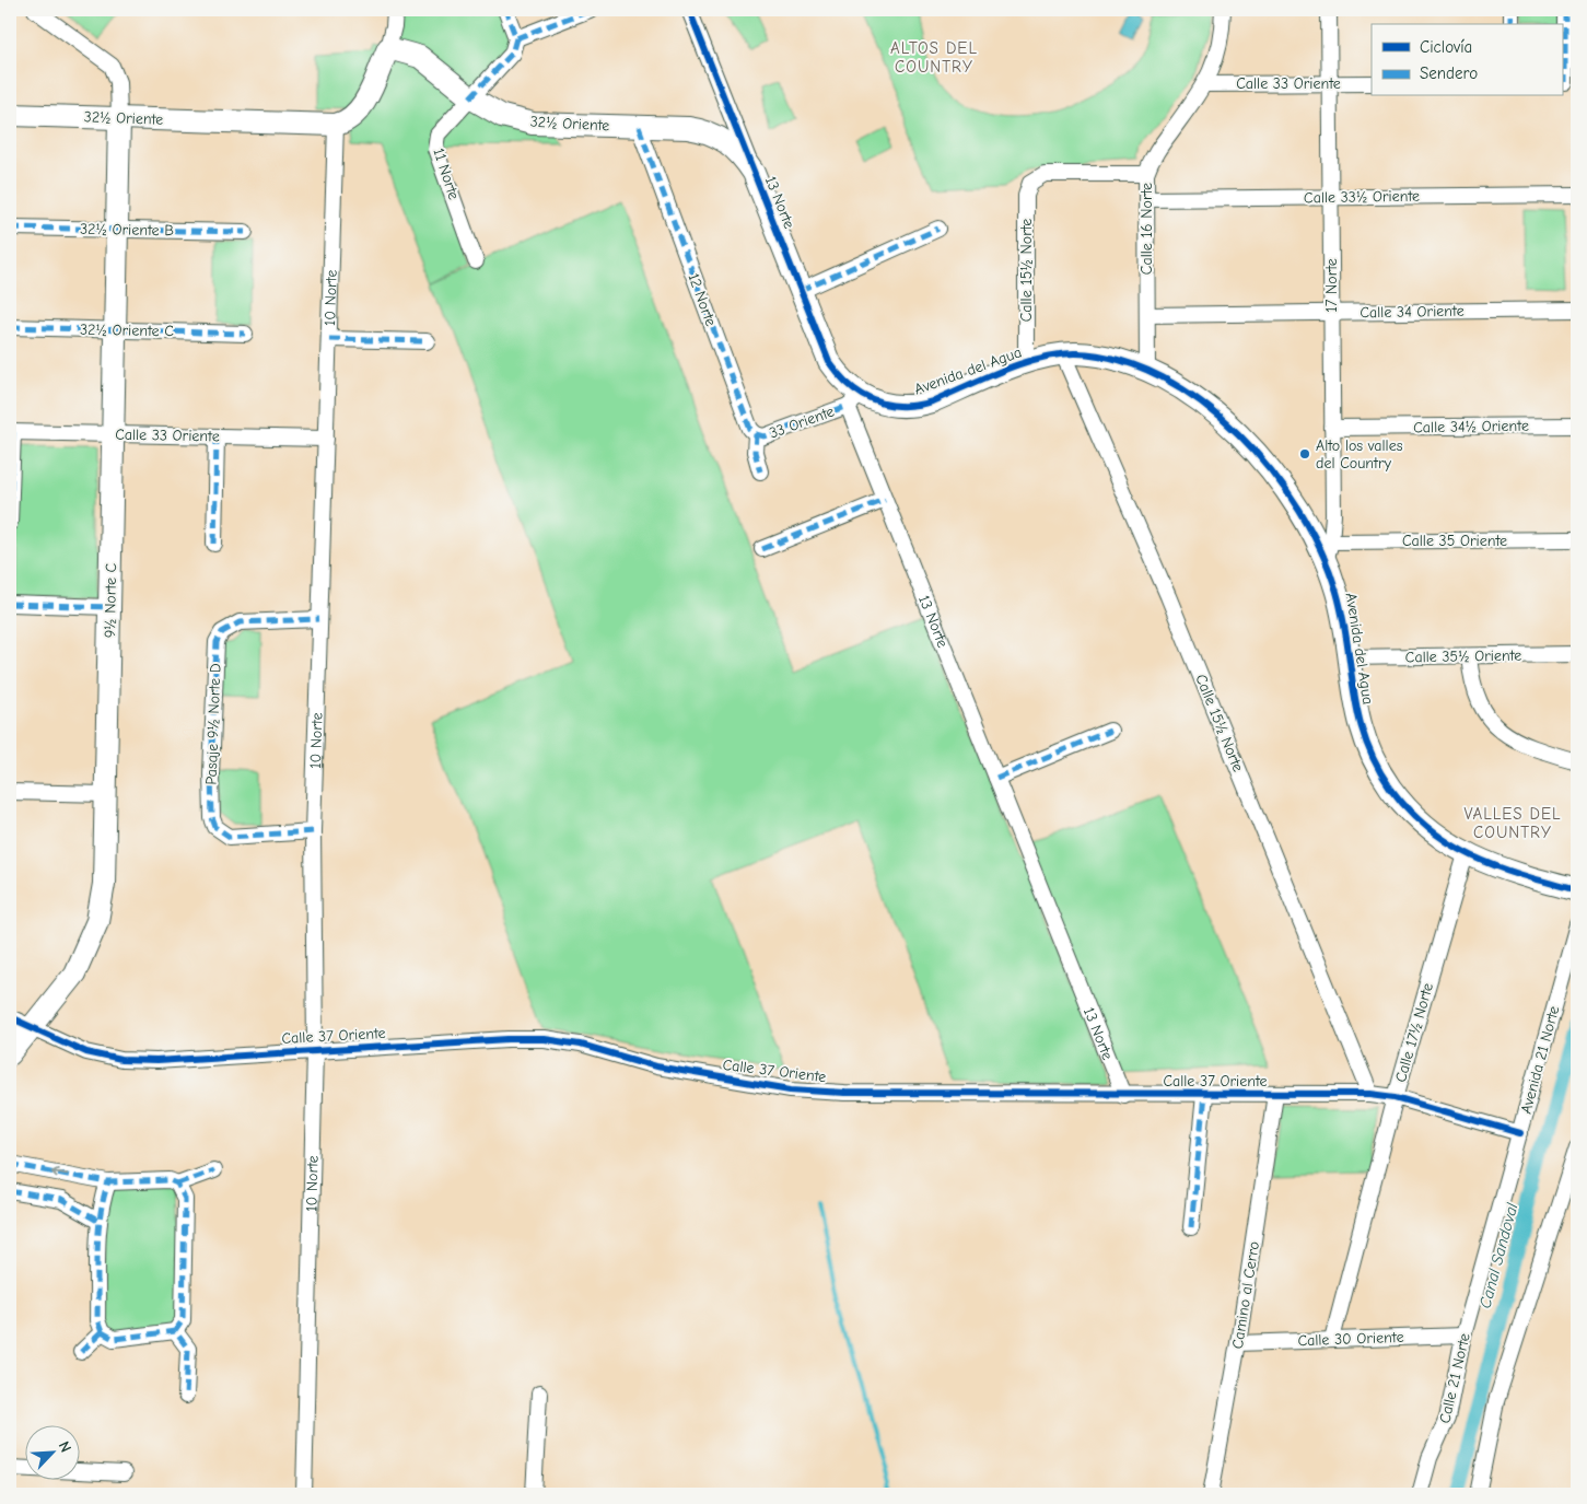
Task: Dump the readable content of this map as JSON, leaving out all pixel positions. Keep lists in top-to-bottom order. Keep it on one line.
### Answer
{"streets":{"street":["Calle 33 Oriente","32½ Oriente","11 Norte","Calle 33½ Oriente","13 Norte","Calle 16 Norte","32½ Oriente B","Calle 15½ Norte","17 Norte","10 Norte","12 Norte","Calle 34 Oriente","32½ Oriente C","Avenida del Agua","33 Oriente","Calle 34½ Oriente","Calle 35 Oriente","9½ Norte C","Calle 35½ Oriente","Pasaje 9½ Norte D","Calle 17½ Norte","Calle 37 Oriente","Avenida 21 Norte","Camino al Cerro","Calle 30 Oriente","Calle 21 Norte"]},"crossings":[["Calle 33 Oriente","Calle 16 Norte"],["Calle 33 Oriente","17 Norte"],["Calle 33 Oriente","10 Norte"],["Calle 33 Oriente","9½ Norte C"],["32½ Oriente","11 Norte"],["32½ Oriente","13 Norte"],["32½ Oriente","10 Norte"],["32½ Oriente","12 Norte"],["32½ Oriente","9½ Norte C"],["Calle 33½ Oriente","Calle 16 Norte"],["Calle 33½ Oriente","17 Norte"],["13 Norte","Avenida del Agua"],["13 Norte","33 Oriente"],["13 Norte","Calle 37 Oriente"],["Calle 16 Norte","Calle 15½ Norte"],["Calle 16 Norte","Calle 34 Oriente"],["Calle 16 Norte","Avenida del Agua"],["32½ Oriente B","9½ Norte C"],["Calle 15½ Norte","Avenida del Agua"],["Calle 15½ Norte","Calle 37 Oriente"],["17 Norte","Calle 34 Oriente"],["17 Norte","Avenida del Agua"],["17 Norte","Calle 34½ Oriente"],["17 Norte","Calle 35 Oriente"],["10 Norte","Pasaje 9½ Norte D"],["10 Norte","Calle 37 Oriente"],["12 Norte","33 Oriente"],["32½ Oriente C","9½ Norte C"],["Avenida del Agua","33 Oriente"],["Avenida del Agua","Calle 35 Oriente"],["Avenida del Agua","Calle 35½ Oriente"],["Avenida del Agua","Calle 17½ Norte"],["9½ Norte C","Calle 37 Oriente"],["Calle 17½ Norte","Calle 37 Oriente"],["Calle 17½ Norte","Calle 30 Oriente"],["Calle 37 Oriente","Avenida 21 Norte"],["Calle 37 Oriente","Camino al Cerro"],["Calle 37 Oriente","Calle 21 Norte"],["Avenida 21 Norte","Calle 21 Norte"],["Camino al Cerro","Calle 30 Oriente"],["Calle 30 Oriente","Calle 21 Norte"]],"districts":["ALTOS DEL COUNTRY","VALLES DEL COUNTRY"],"water":["Canal Sandoval"],"places":["Alto los valles del Country"],"legend":["Ciclovía","Sendero"],"north":"top right"}
